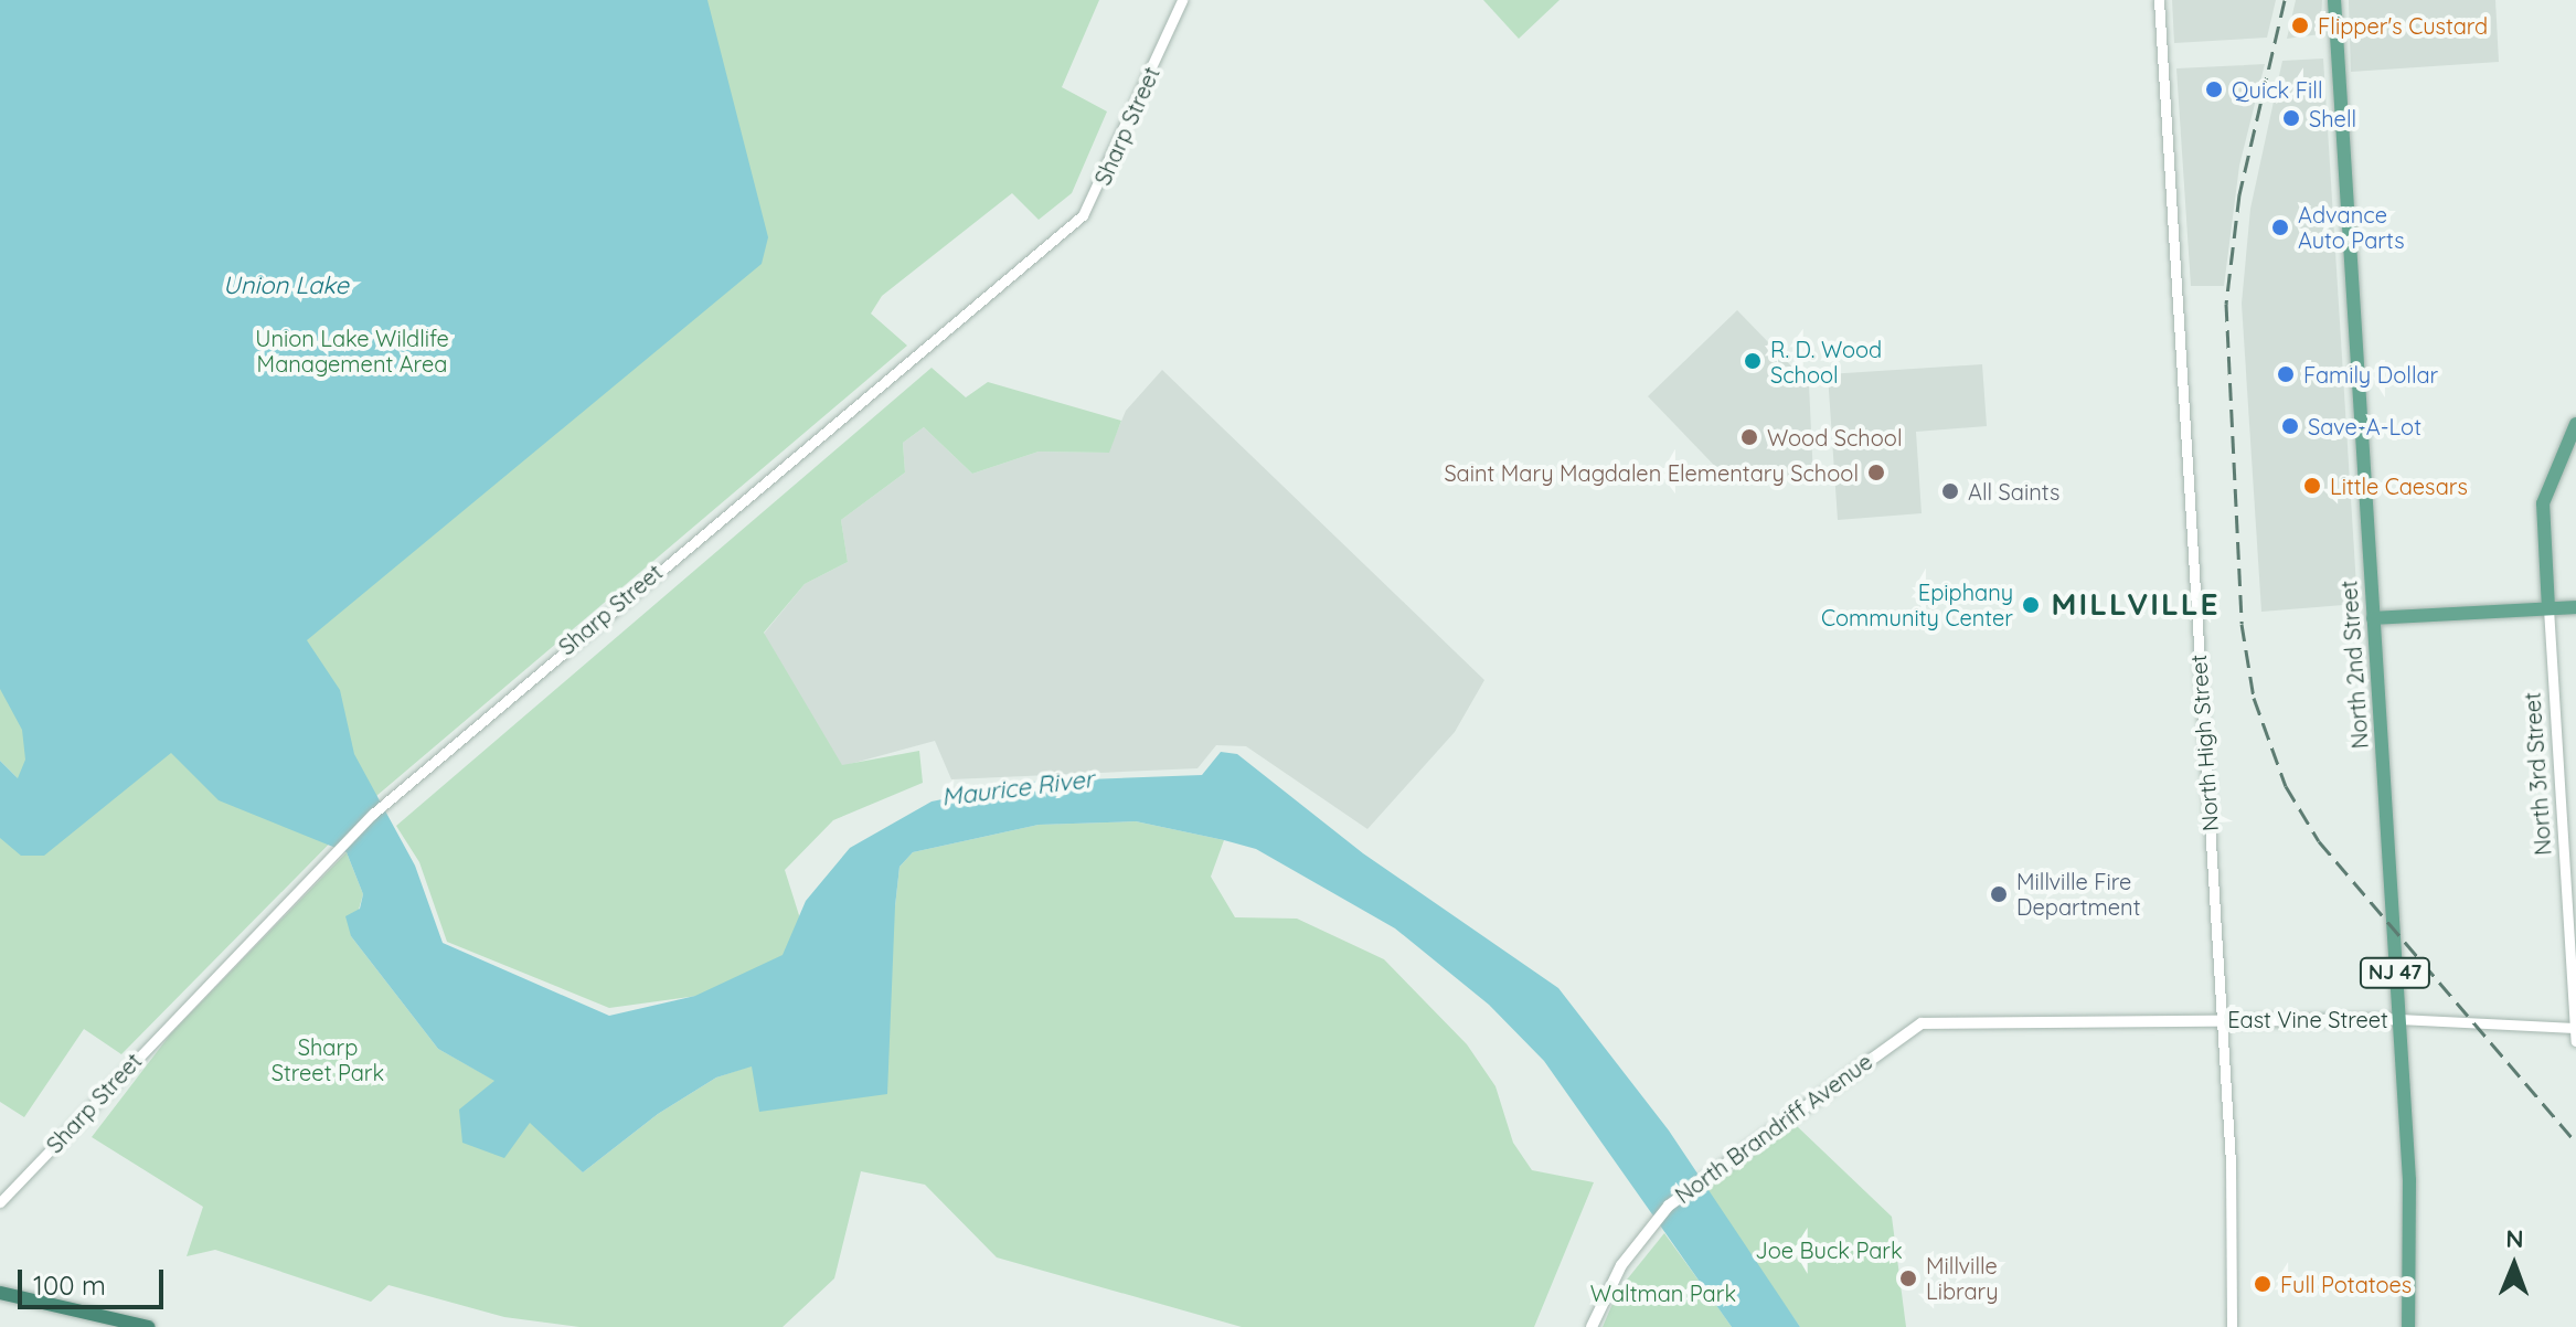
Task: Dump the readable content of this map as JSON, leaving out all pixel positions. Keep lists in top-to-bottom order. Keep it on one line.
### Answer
{"streets":{"main road":["North 2nd Street","North 3rd Street","NJ 47","East Vine Street","North Brandriff Avenue"],"street":["Sharp Street","North High Street"]},"crossings":[["North 2nd Street","East Vine Street"],["North High Street","East Vine Street"],["North 3rd Street","East Vine Street"],["East Vine Street","North Brandriff Avenue"]],"districts":["MILLVILLE"],"water":["Union Lake","Maurice River"],"parks":["Union Lake Wildlife Management Area","Sharp Street Park","Joe Buck Park","Waltman Park"],"places":["Flipper's Custard","Quick Fill","Shell","Advance Auto Parts","R. D. Wood School","Family Dollar","Save-A-Lot","Wood School","Saint Mary Magdalen Elementary School","Little Caesars","All Saints","Epiphany Community Center","Millville Fire Department","Millville Library","Full Potatoes"],"scale_bar":"100 m","north":"top"}
